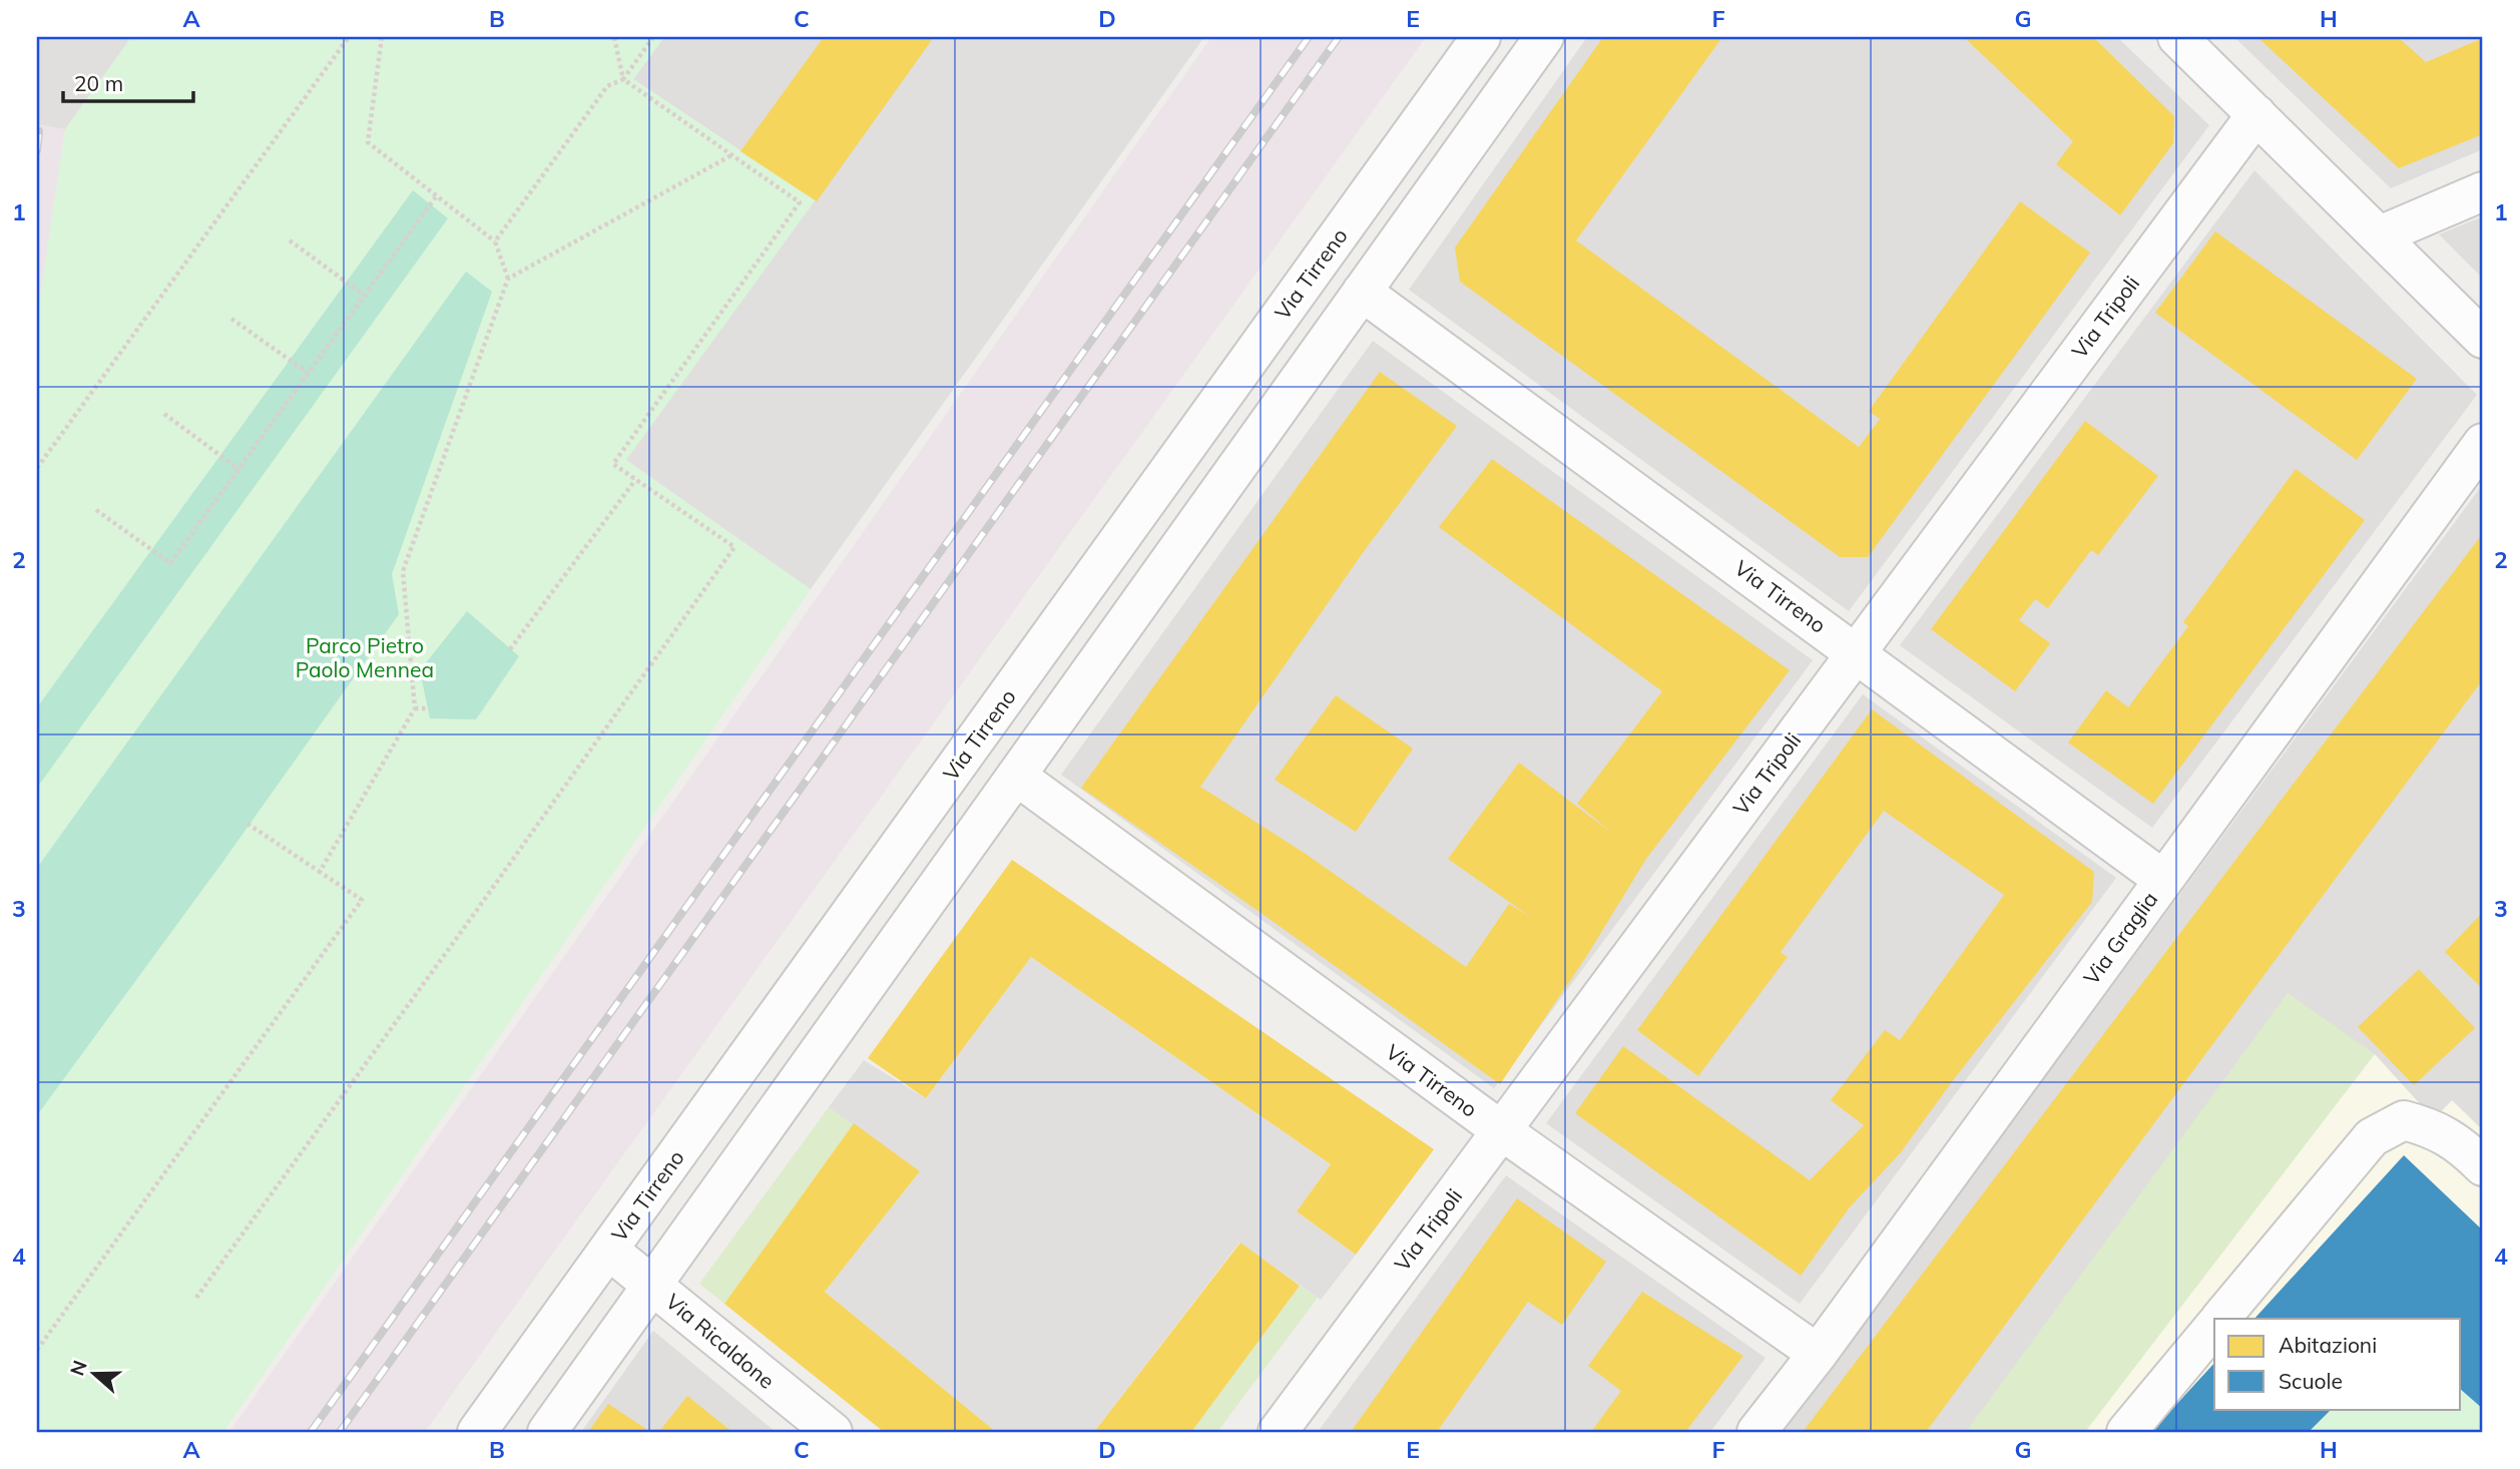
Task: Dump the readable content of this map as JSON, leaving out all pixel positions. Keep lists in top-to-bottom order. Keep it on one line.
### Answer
{"streets":{"street":["Via Tirreno","Via Tripoli","Via Graglia","Via Ricaldone"]},"crossings":[["Via Tirreno","Via Tripoli"],["Via Tirreno","Via Graglia"],["Via Tirreno","Via Ricaldone"]],"parks":["Parco Pietro Paolo Mennea"],"legend":["Abitazioni","Scuole"],"scale_bar":"20 m","north":"left","grid":{"columns":["A","B","C","D","E","F","G","H"],"rows":["1","2","3","4"]}}
